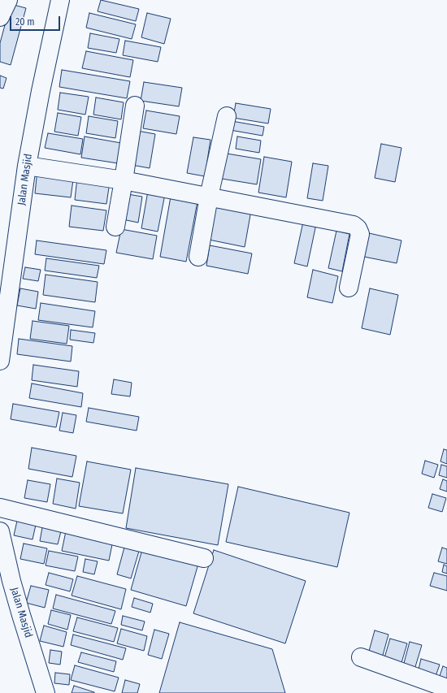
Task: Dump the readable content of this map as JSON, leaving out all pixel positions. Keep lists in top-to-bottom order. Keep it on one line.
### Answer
{"streets":{"street":["Jalan Masjid"]},"scale_bar":"20 m"}
